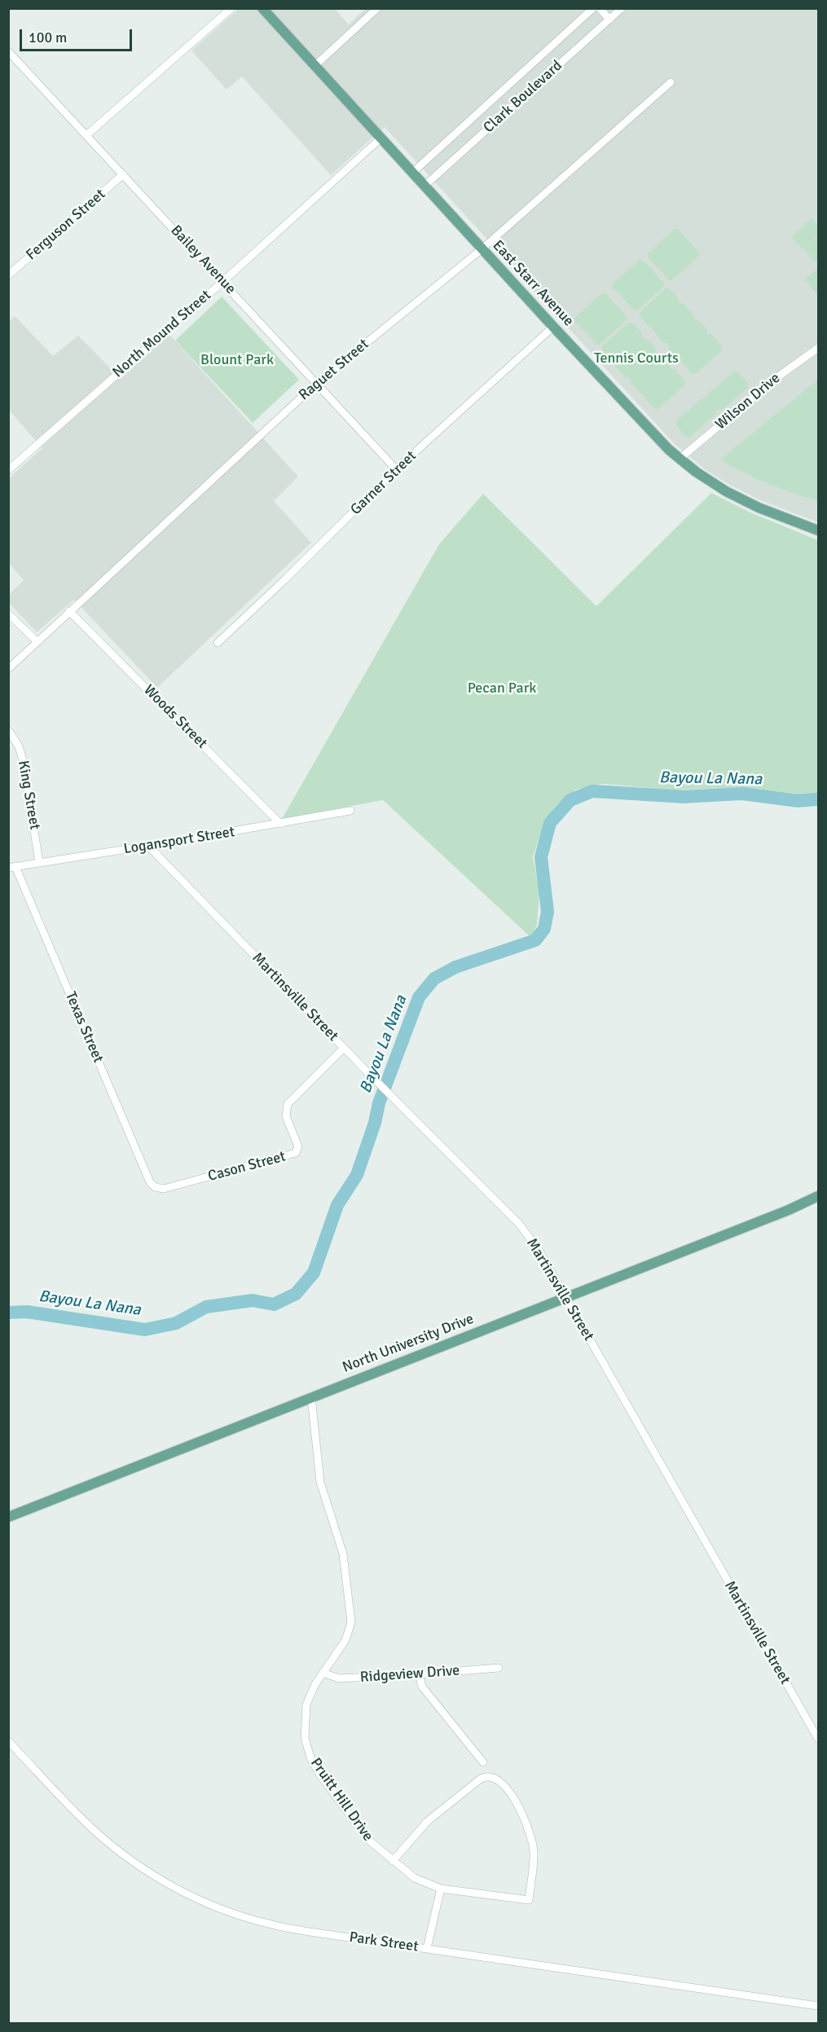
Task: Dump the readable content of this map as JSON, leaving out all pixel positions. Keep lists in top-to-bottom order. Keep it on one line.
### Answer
{"streets":{"main road":["East Starr Avenue","North University Drive"],"street":["Clark Boulevard","Ferguson Street","Bailey Avenue","North Mound Street","Raguet Street","Wilson Drive","Garner Street","Woods Street","King Street","Logansport Street","Martinsville Street","Texas Street","Cason Street","Ridgeview Drive","Pruitt Hill Drive","Park Street"]},"crossings":[["Clark Boulevard","East Starr Avenue"],["Ferguson Street","Bailey Avenue"],["Bailey Avenue","North Mound Street"],["Bailey Avenue","Raguet Street"],["Bailey Avenue","Garner Street"],["East Starr Avenue","North Mound Street"],["East Starr Avenue","Raguet Street"],["East Starr Avenue","Wilson Drive"],["East Starr Avenue","Garner Street"],["Raguet Street","Woods Street"],["Woods Street","Logansport Street"],["King Street","Logansport Street"],["Logansport Street","Martinsville Street"],["Logansport Street","Texas Street"],["Martinsville Street","Cason Street"],["Martinsville Street","North University Drive"],["Texas Street","Cason Street"],["North University Drive","Pruitt Hill Drive"],["Ridgeview Drive","Pruitt Hill Drive"]],"water":["Bayou La Nana"],"parks":["Tennis Courts","Blount Park","Pecan Park"],"scale_bar":"100 m"}
